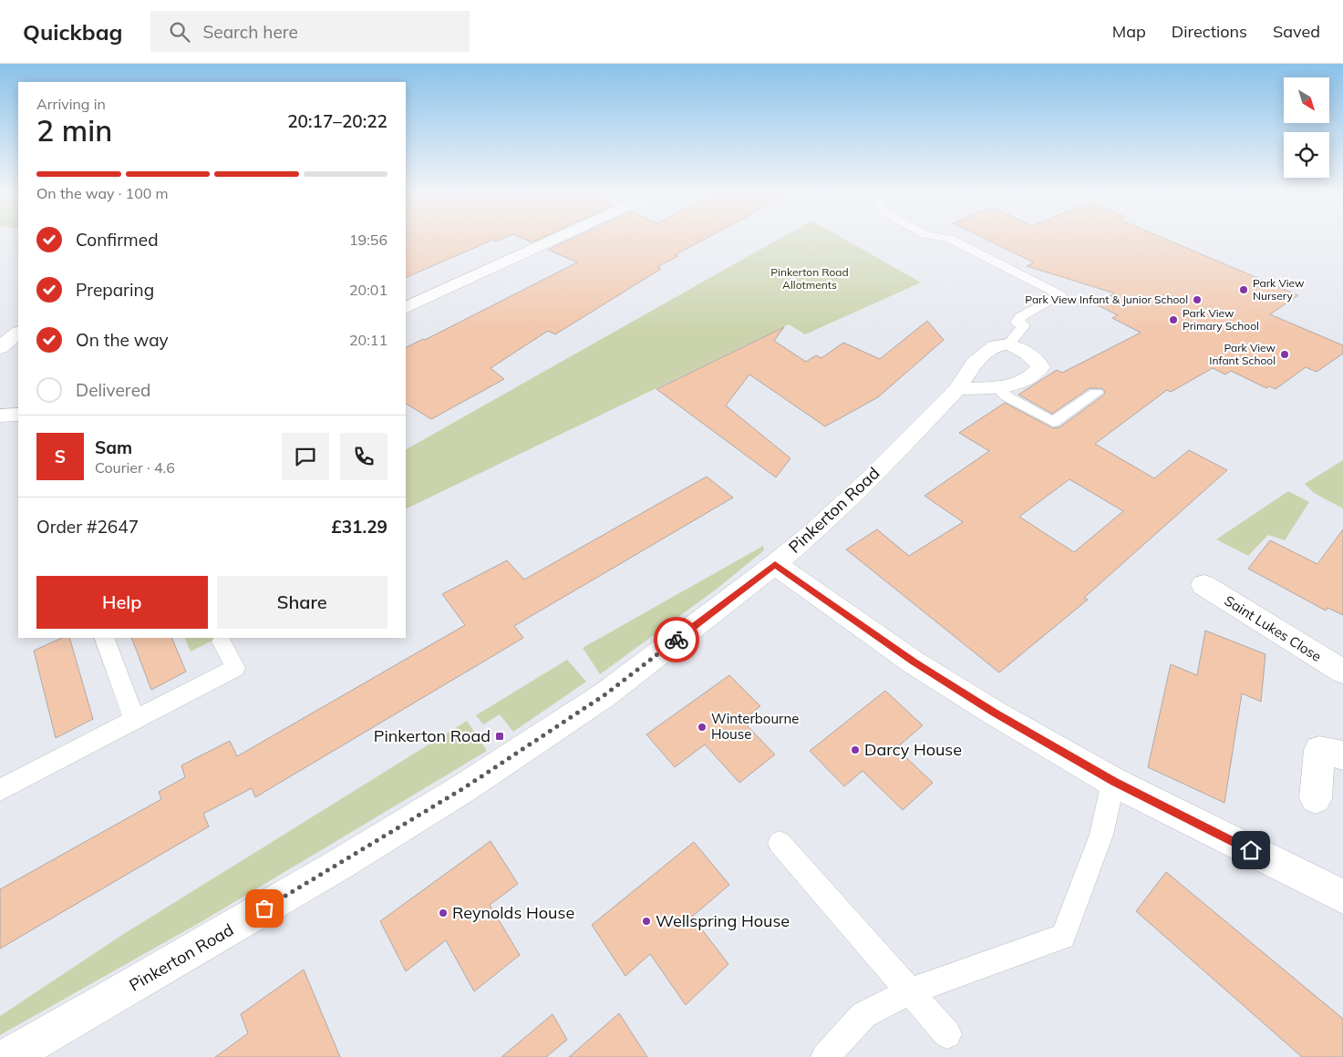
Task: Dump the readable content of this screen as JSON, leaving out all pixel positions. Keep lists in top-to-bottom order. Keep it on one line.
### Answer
{"streets":{"street":["Pinkerton Road","Saint Lukes Close"]},"parks":["Pinkerton Road Allotments"],"places":{"other":["Park View Nursery","Park View Infant & Junior School","Park View Primary School","Park View Infant School","Winterbourne House","Darcy House","Reynolds House","Wellspring House"],"transit":["Pinkerton Road"]},"north":"bottom right","page":{"header":"Quickbag","search":"Search here","nav":["Map","Directions","Saved"],"heading":["2 min","Arriving in","20:17–20:22"],"panel":["Sam","Courier · 4.6","Order #2647","£31.29"],"bar":"On the way · 100 m","list":[["Confirmed","19:56"],["Preparing","20:01"],["On the way","20:11"],"Delivered"],"round":"S","buttons":["Help","Share"]}}
